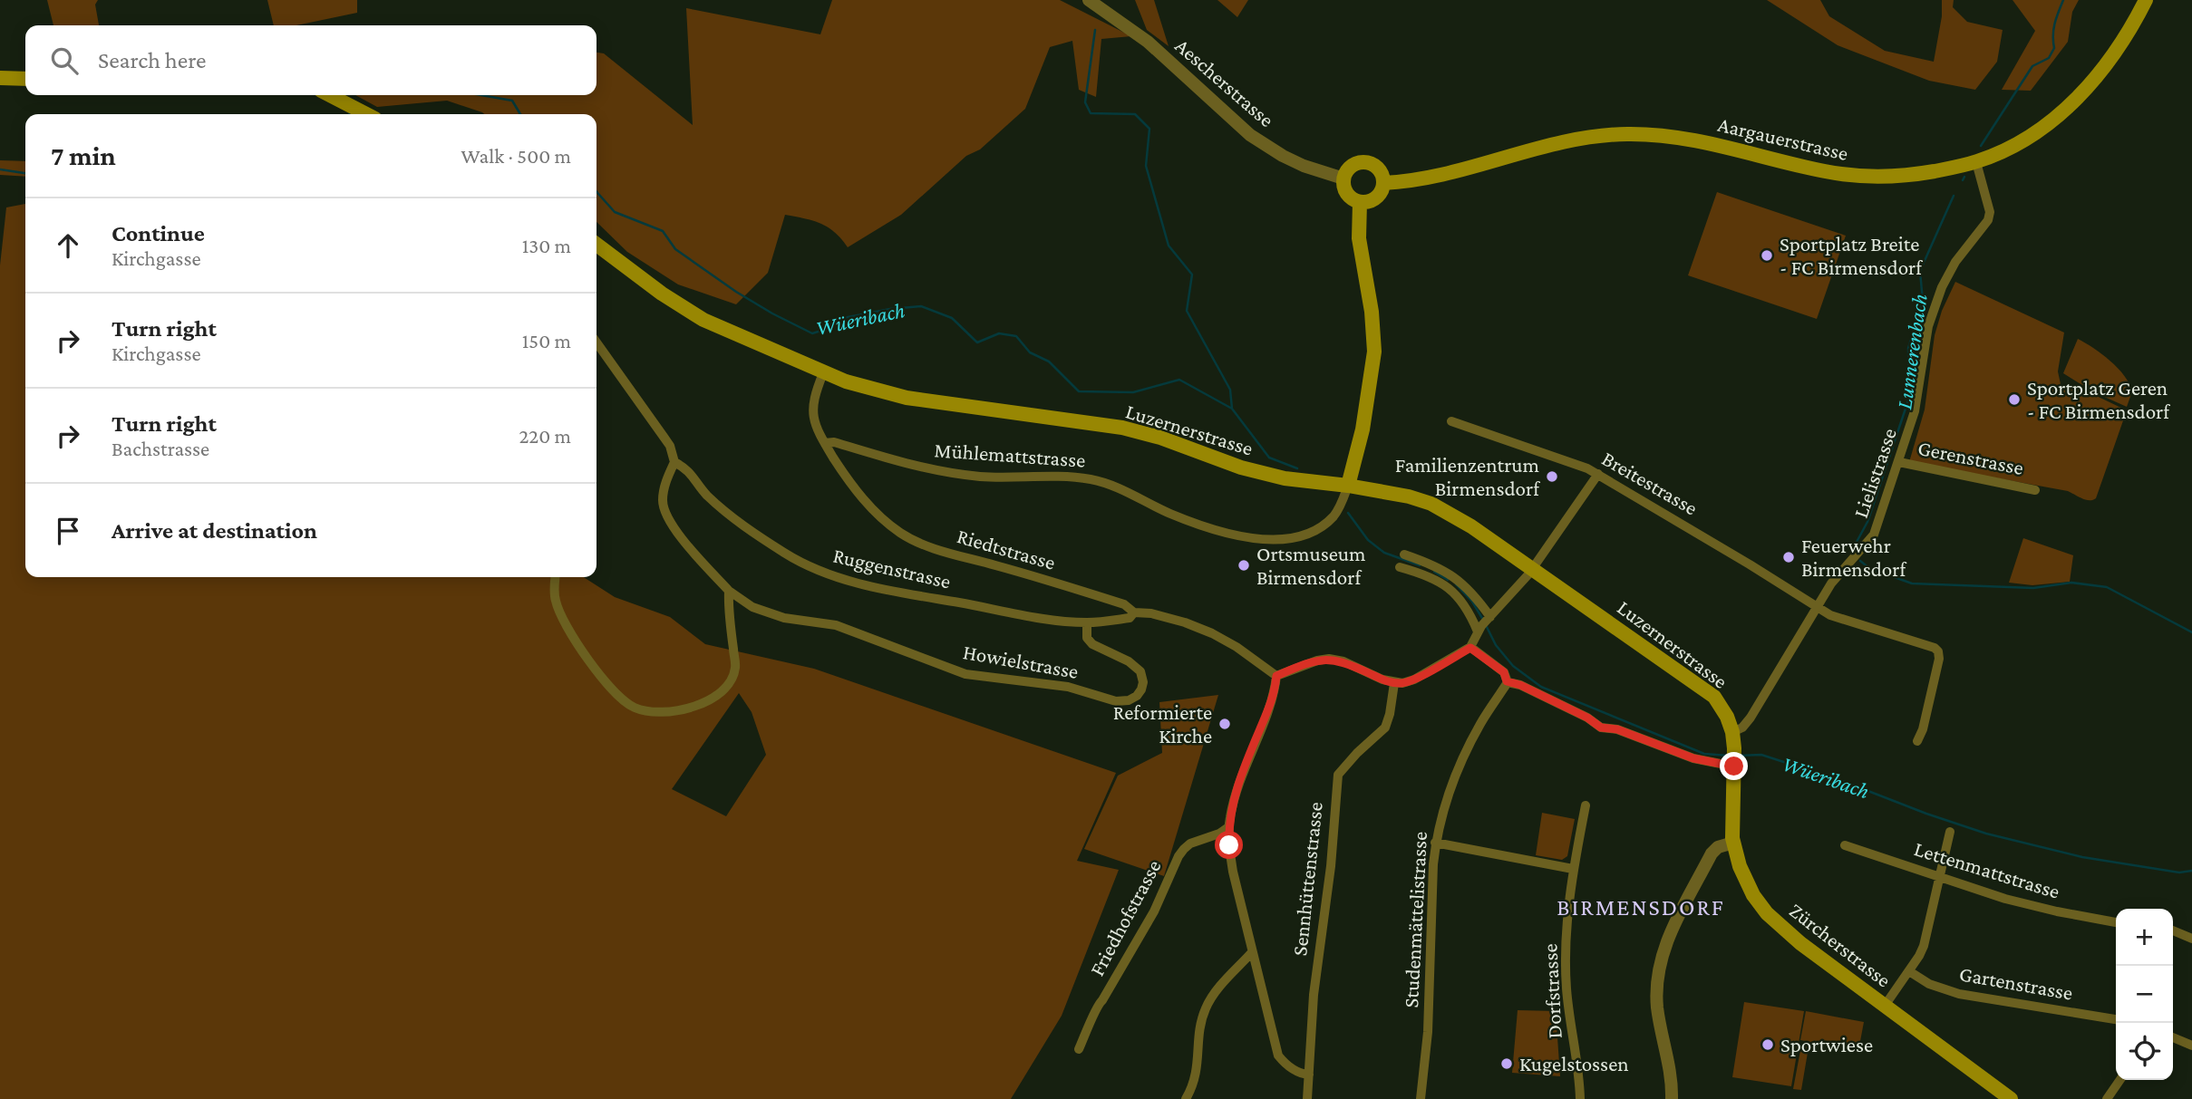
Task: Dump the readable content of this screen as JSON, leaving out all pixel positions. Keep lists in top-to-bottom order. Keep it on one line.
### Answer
{"streets":{"main road":["Aargauerstrasse","Luzernerstrasse","Zürcherstrasse"],"street":["Aescherstrasse","Mühlemattstrasse","Gerenstrasse","Lielistrasse","Breitestrasse","Riedtstrasse","Ruggenstrasse","Howielstrasse","Lettenmattstrasse","Sennhüttenstrasse","Friedhofstrasse","Studenmättelistrasse","Gartenstrasse","Dorfstrasse"]},"crossings":[["Aescherstrasse","Aargauerstrasse"],["Aargauerstrasse","Lielistrasse"],["Luzernerstrasse","Mühlemattstrasse"],["Luzernerstrasse","Lielistrasse"],["Luzernerstrasse","Riedtstrasse"],["Luzernerstrasse","Zürcherstrasse"],["Mühlemattstrasse","Riedtstrasse"],["Gerenstrasse","Lielistrasse"],["Lielistrasse","Breitestrasse"],["Lielistrasse","Zürcherstrasse"],["Riedtstrasse","Ruggenstrasse"],["Ruggenstrasse","Howielstrasse"]],"districts":["BIRMENSDORF"],"water":["Wüeribach","Lunnerenbach"],"places":["Sportplatz Breite - FC Birmensdorf","Sportplatz Geren - FC Birmensdorf","Familienzentrum Birmensdorf","Feuerwehr Birmensdorf","Ortsmuseum Birmensdorf","Reformierte Kirche","Sportwiese","Kugelstossen"],"page":{"search":"Search here","heading":["7 min","Walk · 500 m"],"list":[["Continue","Kirchgasse","130 m"],["Turn right","Kirchgasse","150 m"],["Turn right","Bachstrasse","220 m"],"Arrive at destination"],"map_buttons":["+","−"]}}
